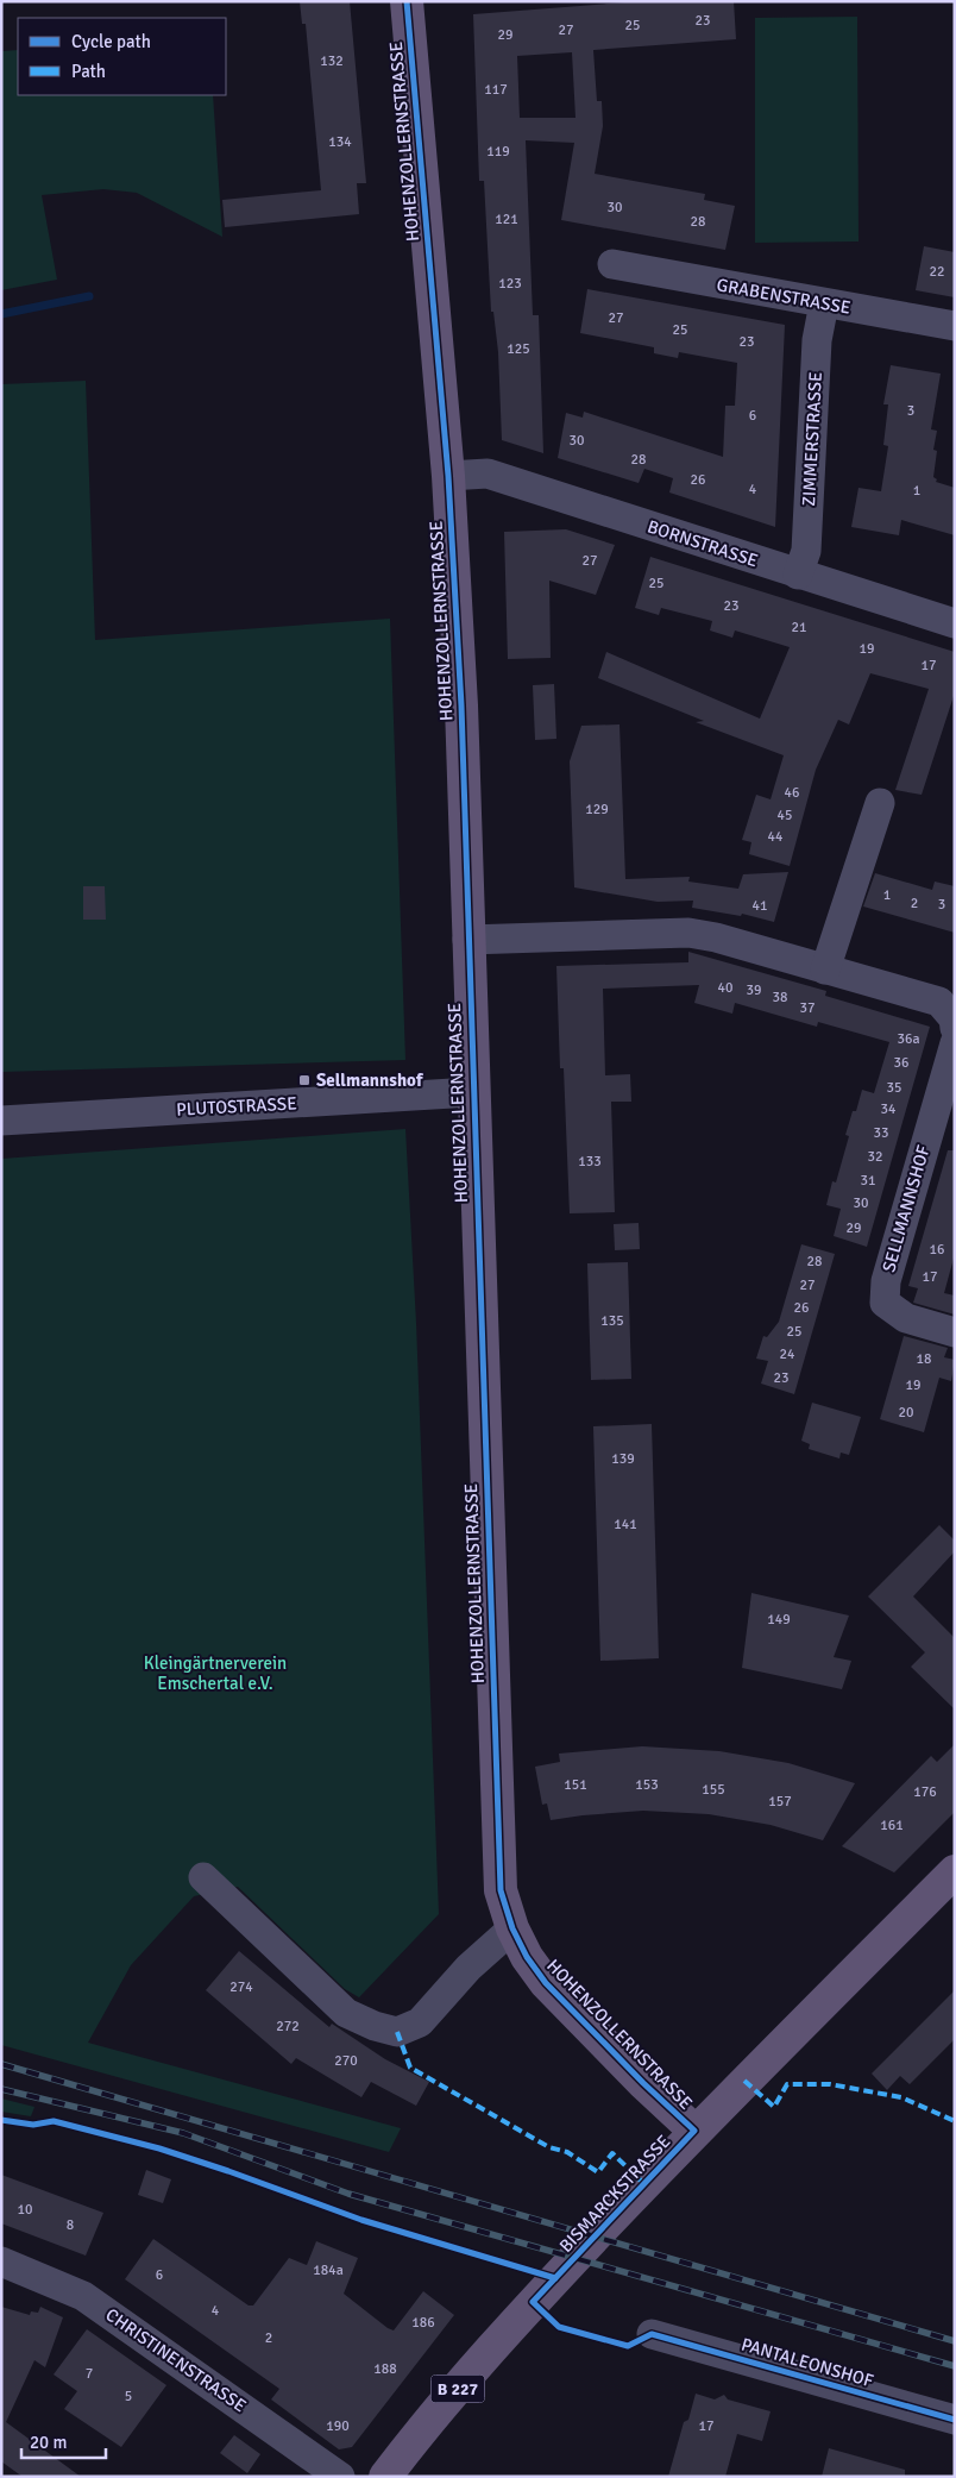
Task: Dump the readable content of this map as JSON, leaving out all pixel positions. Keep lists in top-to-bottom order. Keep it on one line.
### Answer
{"streets":{"main road":["HOHENZOLLERNSTRASSE","BISMARCKSTRASSE","B 227"],"street":["GRABENSTRASSE","ZIMMERSTRASSE","BORNSTRASSE","PLUTOSTRASSE","SELLMANNSHOF","CHRISTINENSTRASSE","PANTALEONSHOF"]},"crossings":[["HOHENZOLLERNSTRASSE","BORNSTRASSE"],["HOHENZOLLERNSTRASSE","PLUTOSTRASSE"],["HOHENZOLLERNSTRASSE","BISMARCKSTRASSE"],["GRABENSTRASSE","ZIMMERSTRASSE"],["ZIMMERSTRASSE","BORNSTRASSE"]],"parks":["Kleingärtnerverein Emschertal e.V."],"places":{"transit":["Sellmannshof"]},"house_numbers":["23","25","27","29","132","117","134","119","30","121","28","22","123","27","25","23","125","3","6","30","28","26","4","1","27","25","23","21","19","17","46","129","45","44","1","2","3","41","40","39","38","37","36a","36","35","34","33","32","133","31","30","29","16","28","17","27","26","135","25","24","18","23","19","20","139","141","149","151","153","155","176","157","161","274","272","270","10","8","184a","6","4","186","2","188","7","5","190","17"],"legend":["Cycle path","Path"],"scale_bar":"20 m"}
